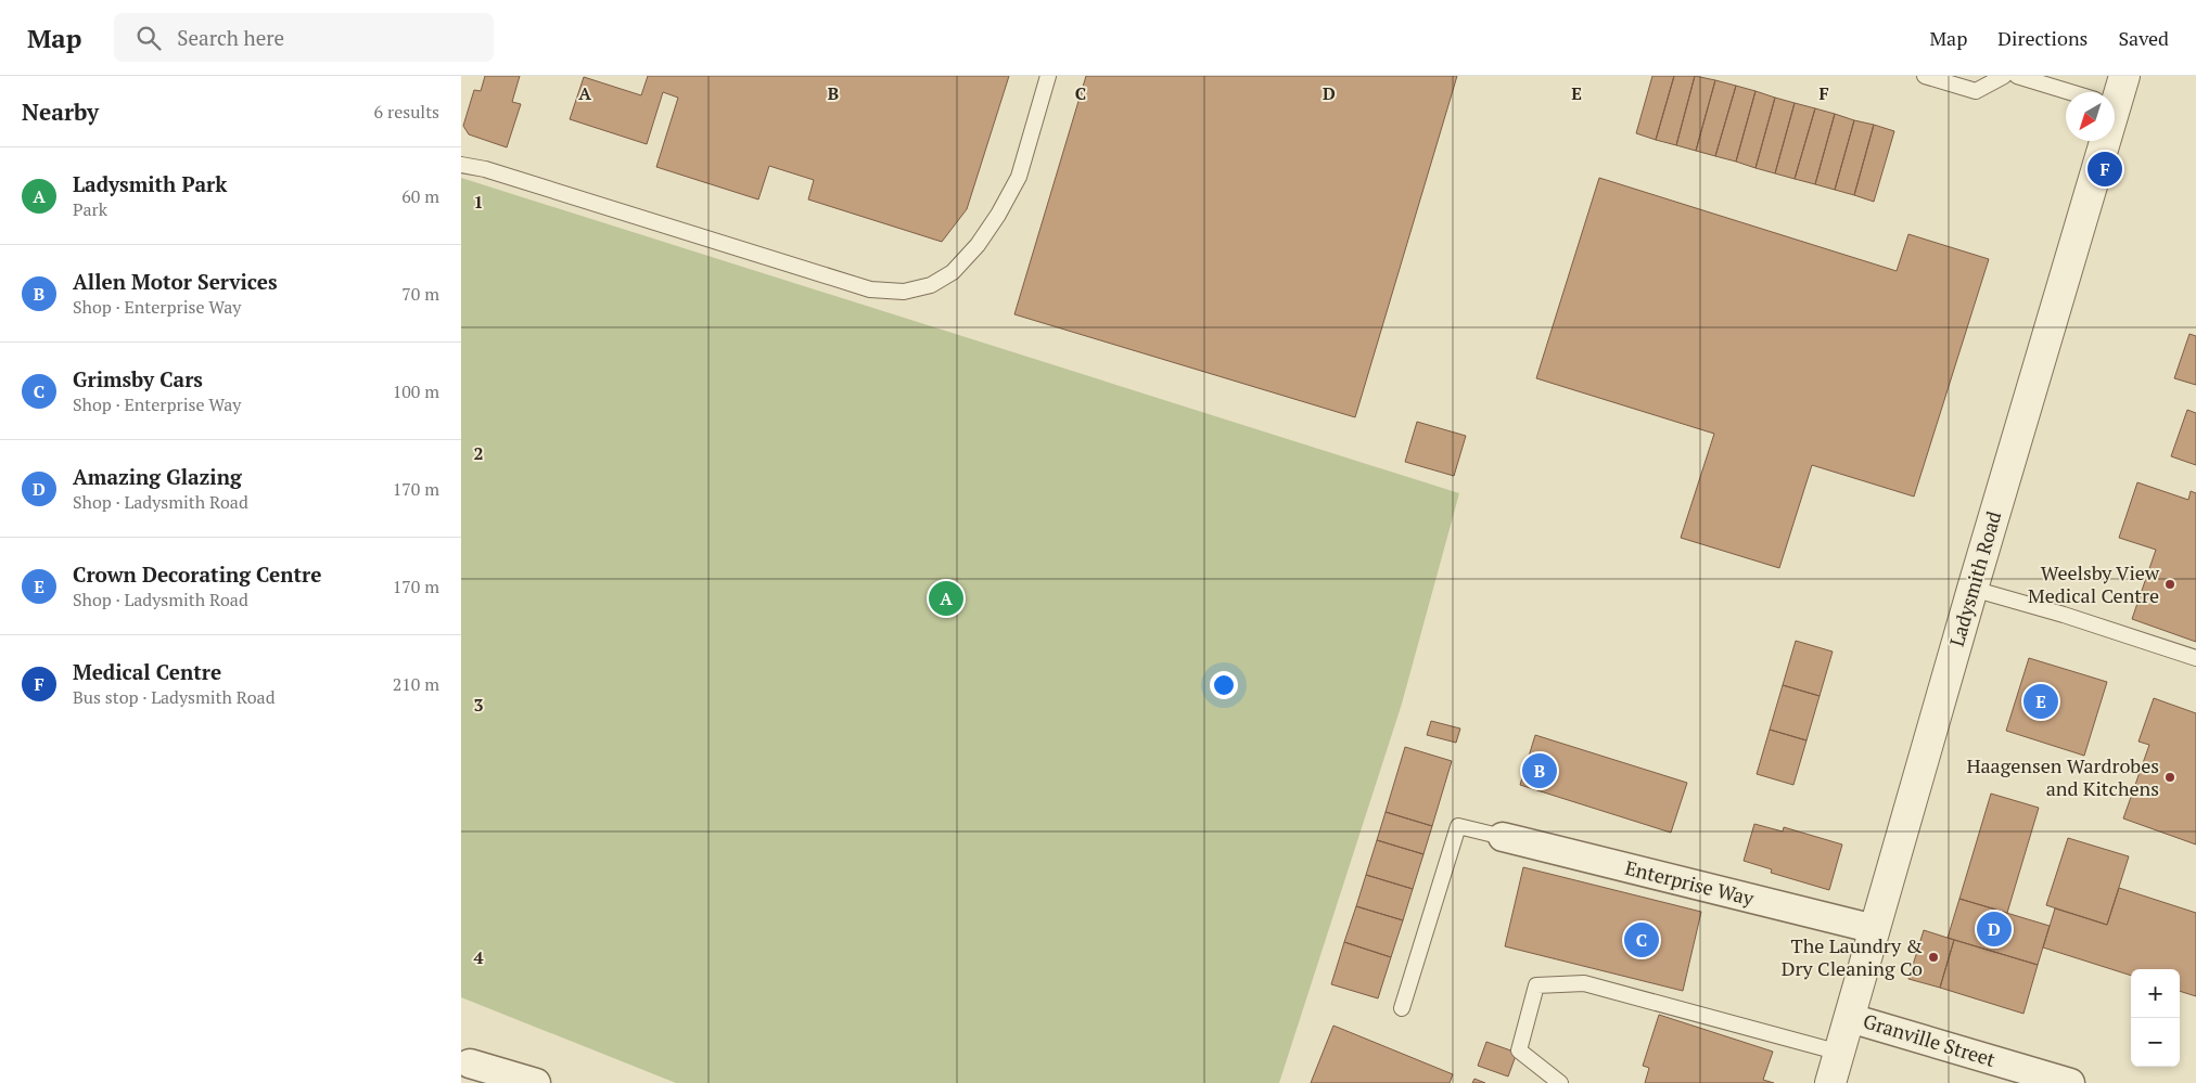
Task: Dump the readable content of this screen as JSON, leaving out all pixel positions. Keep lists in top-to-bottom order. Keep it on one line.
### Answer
{"streets":{"street":["Ladysmith Road","Enterprise Way","Granville Street"]},"crossings":[["Ladysmith Road","Enterprise Way"],["Ladysmith Road","Granville Street"]],"places":["Weelsby View Medical Centre","Haagensen Wardrobes and Kitchens","The Laundry & Dry Cleaning Co"],"north":"bottom left","page":{"header":"Map","search":"Search here","nav":["Map","Directions","Saved"],"heading":["Nearby","6 results"],"list":[{"mark":"A","name":"Ladysmith Park","note":"Park","value":"60 m"},{"mark":"B","name":"Allen Motor Services","note":"Shop · Enterprise Way","value":"70 m"},{"mark":"C","name":"Grimsby Cars","note":"Shop · Enterprise Way","value":"100 m"},{"mark":"D","name":"Amazing Glazing","note":"Shop · Ladysmith Road","value":"170 m"},{"mark":"E","name":"Crown Decorating Centre","note":"Shop · Ladysmith Road","value":"170 m"},{"mark":"F","name":"Medical Centre","note":"Bus stop · Ladysmith Road","value":"210 m"}],"pins":["F","A","E","B","D","C"],"map_buttons":["+","−"]},"grid":{"columns":["A","B","C","D","E","F"],"rows":["1","2","3","4"]}}
